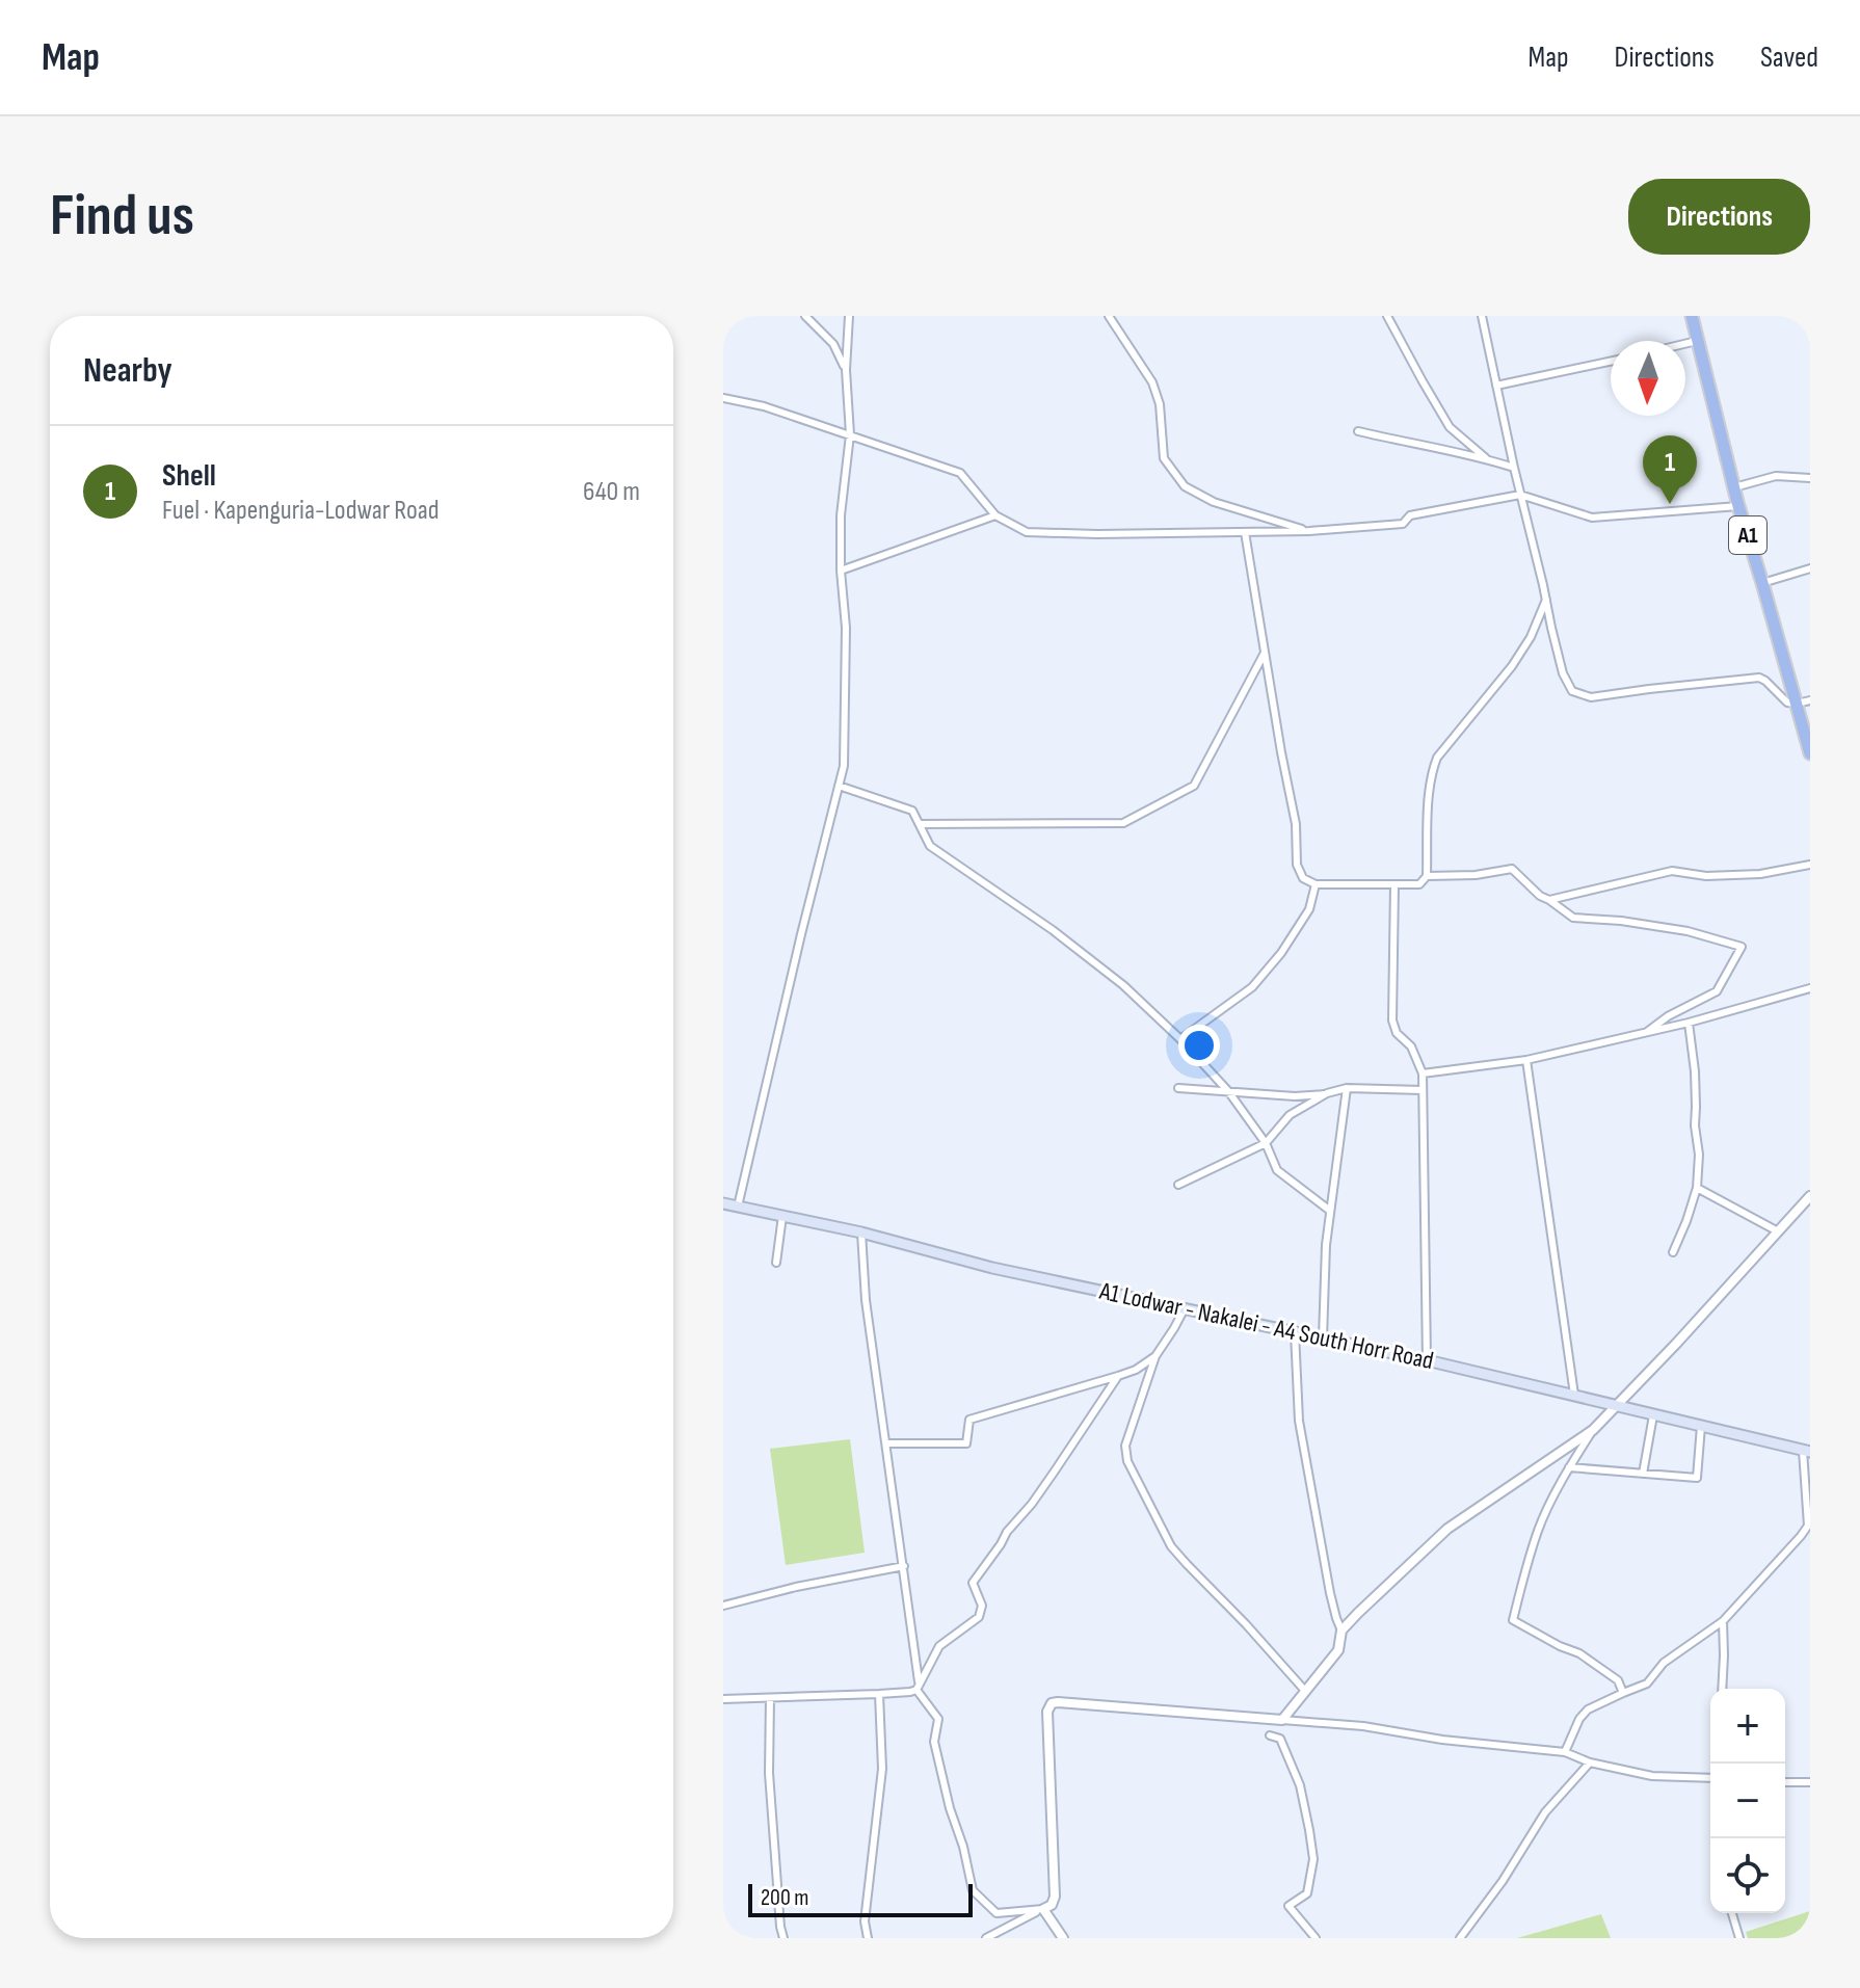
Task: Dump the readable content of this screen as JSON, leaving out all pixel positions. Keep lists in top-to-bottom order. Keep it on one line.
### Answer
{"streets":{"highway":["A1"],"main road":["A1 Lodwar - Nakalei - A4 South Horr Road"]},"scale_bar":"200 m","north":"bottom","page":{"header":"Map","nav":["Map","Directions","Saved"],"buttons":"Directions","title":"Find us","heading":"Nearby","list":[{"mark":"1","name":"Shell","note":"Fuel · Kapenguria-Lodwar Road","value":"640 m"}],"pins":"1","map_buttons":["+","−"],"scale":"200 m"}}
